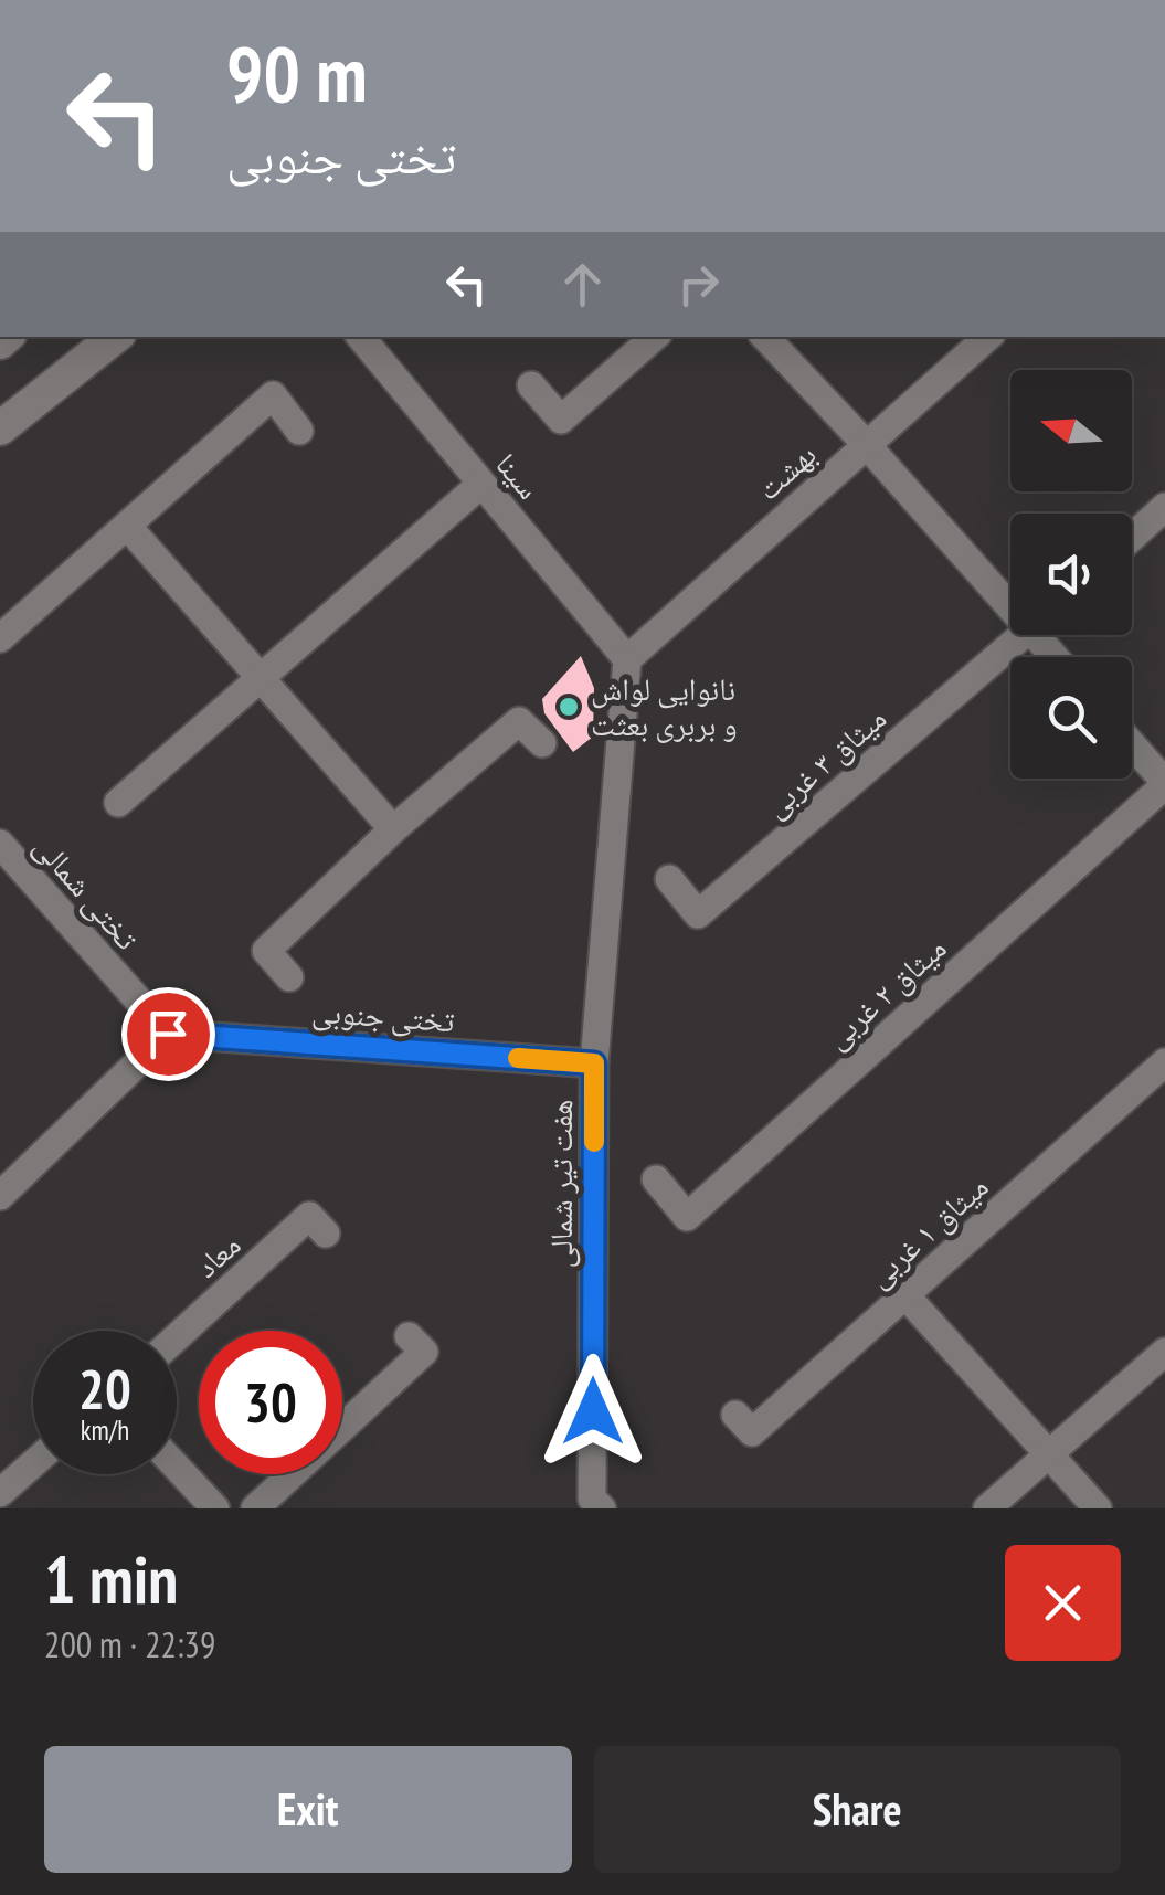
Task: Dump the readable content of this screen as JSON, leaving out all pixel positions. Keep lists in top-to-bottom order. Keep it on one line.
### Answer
{"streets":{"street":["بهشت","سینا","میثاق ۳ غربی","تختی شمالی","میثاق ۲ غربی","تختی جنوبی","هفت تیر شمالی","میثاق ۱ غربی","معاد"]},"crossings":[["بهشت","سینا"],["بهشت","هفت تیر شمالی"],["سینا","هفت تیر شمالی"],["تختی شمالی","تختی جنوبی"],["تختی جنوبی","هفت تیر شمالی"]],"places":["نانوایی لواش و بربری بعثت"],"north":"left","page":{"turn":["90 m","تختی جنوبی"],"speed":"20 km/h","limit":"30","heading":["1 min","200 m · 22:39"],"buttons":["Exit","Share"]}}
